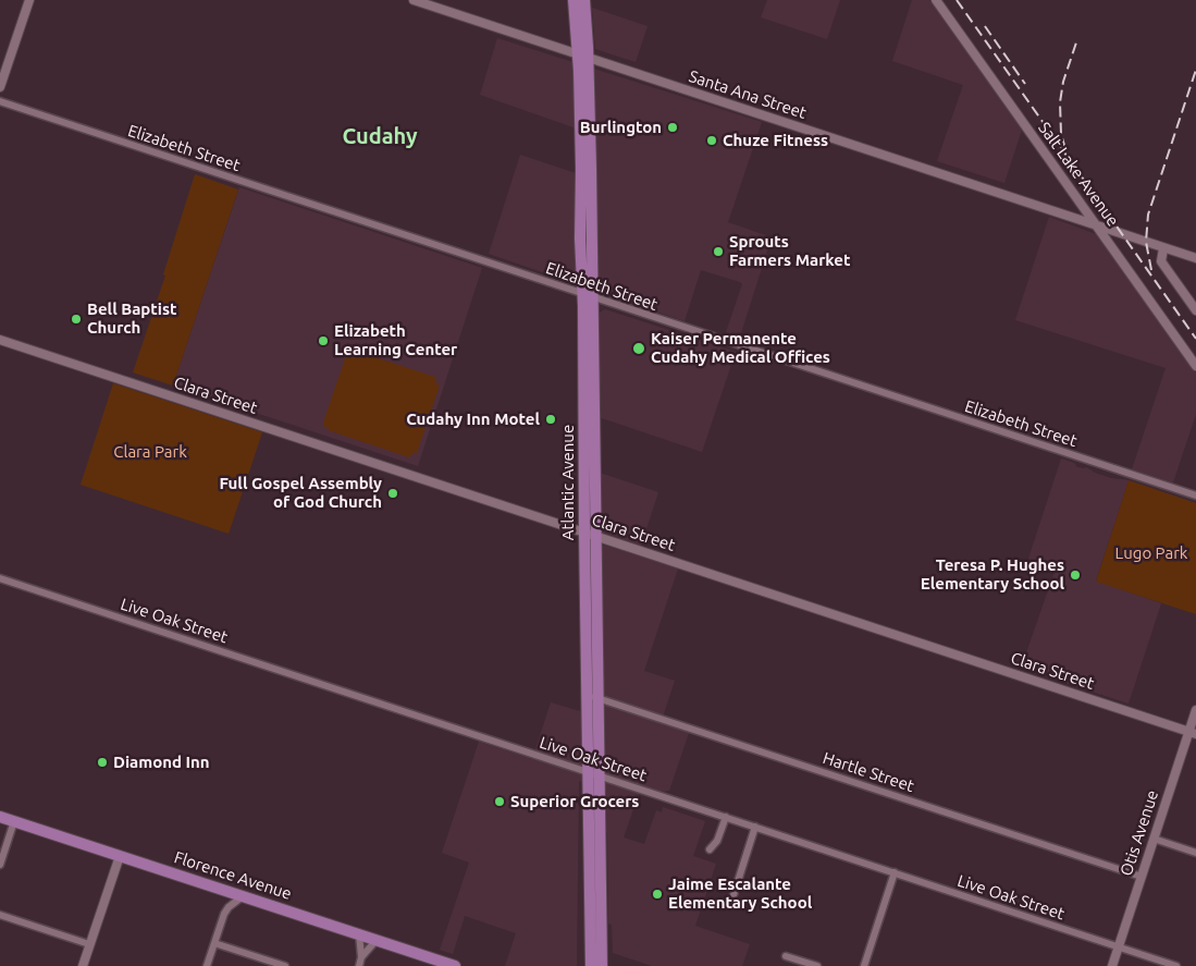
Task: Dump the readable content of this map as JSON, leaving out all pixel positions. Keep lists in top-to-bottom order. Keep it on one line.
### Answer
{"streets":{"main road":["Atlantic Avenue","Florence Avenue"],"street":["Santa Ana Street","Elizabeth Street","Salt Lake Avenue","Clara Street","Live Oak Street","Hartle Street","Otis Avenue"]},"crossings":[["Santa Ana Street","Salt Lake Avenue"],["Santa Ana Street","Atlantic Avenue"],["Elizabeth Street","Atlantic Avenue"],["Clara Street","Atlantic Avenue"],["Clara Street","Otis Avenue"],["Atlantic Avenue","Live Oak Street"],["Atlantic Avenue","Hartle Street"],["Live Oak Street","Otis Avenue"],["Hartle Street","Otis Avenue"]],"districts":["Cudahy"],"parks":["Clara Park","Lugo Park"],"places":["Burlington","Chuze Fitness","Sprouts Farmers Market","Bell Baptist Church","Elizabeth Learning Center","Kaiser Permanente Cudahy Medical Offices","Cudahy Inn Motel","Full Gospel Assembly of God Church","Teresa P. Hughes Elementary School","Diamond Inn","Superior Grocers","Jaime Escalante Elementary School"]}
